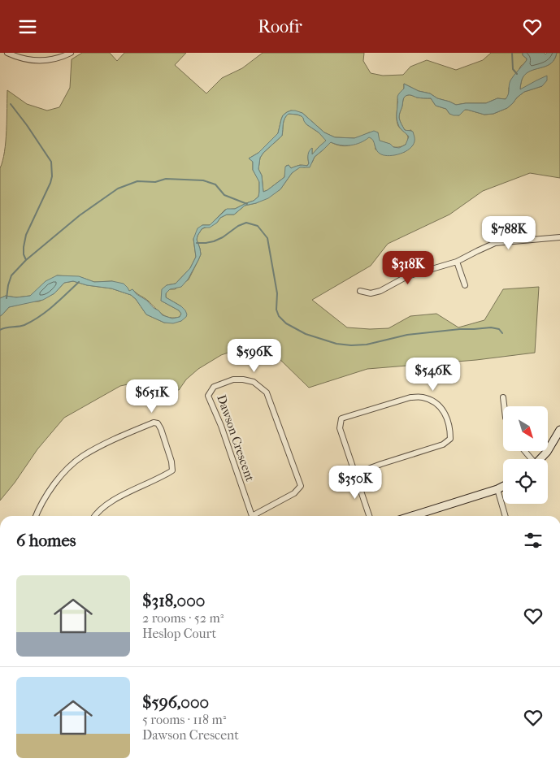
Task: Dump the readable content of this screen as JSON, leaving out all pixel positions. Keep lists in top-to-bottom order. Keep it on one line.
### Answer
{"streets":{"street":["Dawson Crescent"]},"north":"bottom right","page":{"header":"Roofr","price":["$788K","$318K","$596K","$546K","$651K","$350K"],"heading":"6 homes","list":[{"name":"$318,000","note":"2 rooms · 52 m² · Heslop Court"},{"name":"$596,000","note":"5 rooms · 118 m² · Dawson Crescent"}]}}
